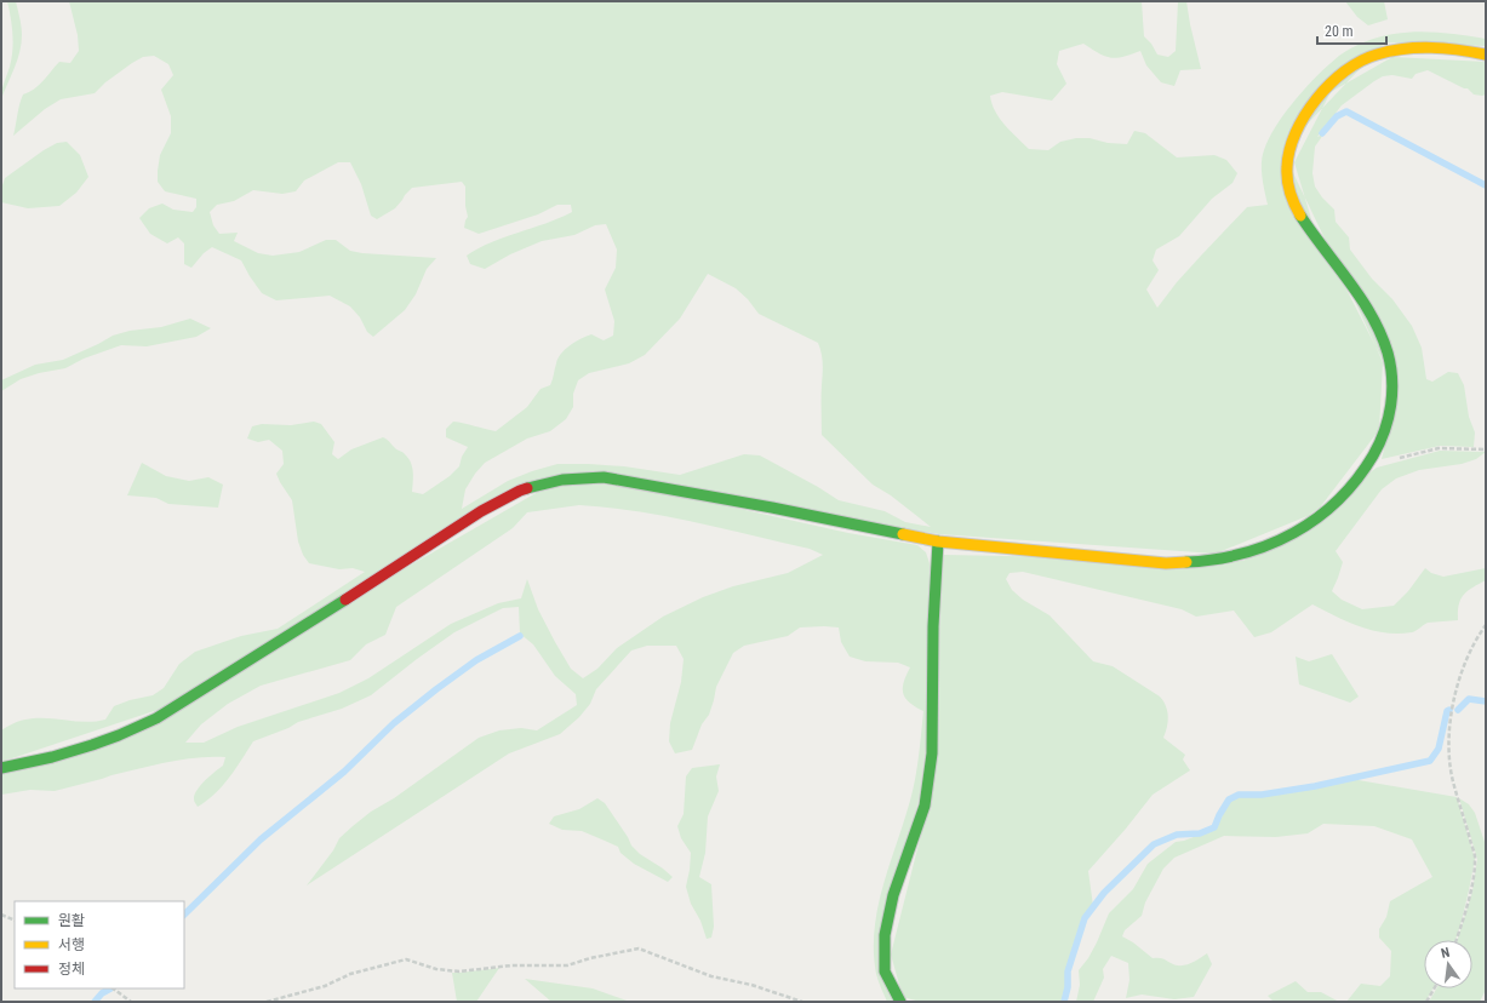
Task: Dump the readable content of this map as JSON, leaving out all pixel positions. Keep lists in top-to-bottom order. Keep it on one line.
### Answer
{"legend":["원활","서행","정체"],"scale_bar":"20 m","north":"top"}
